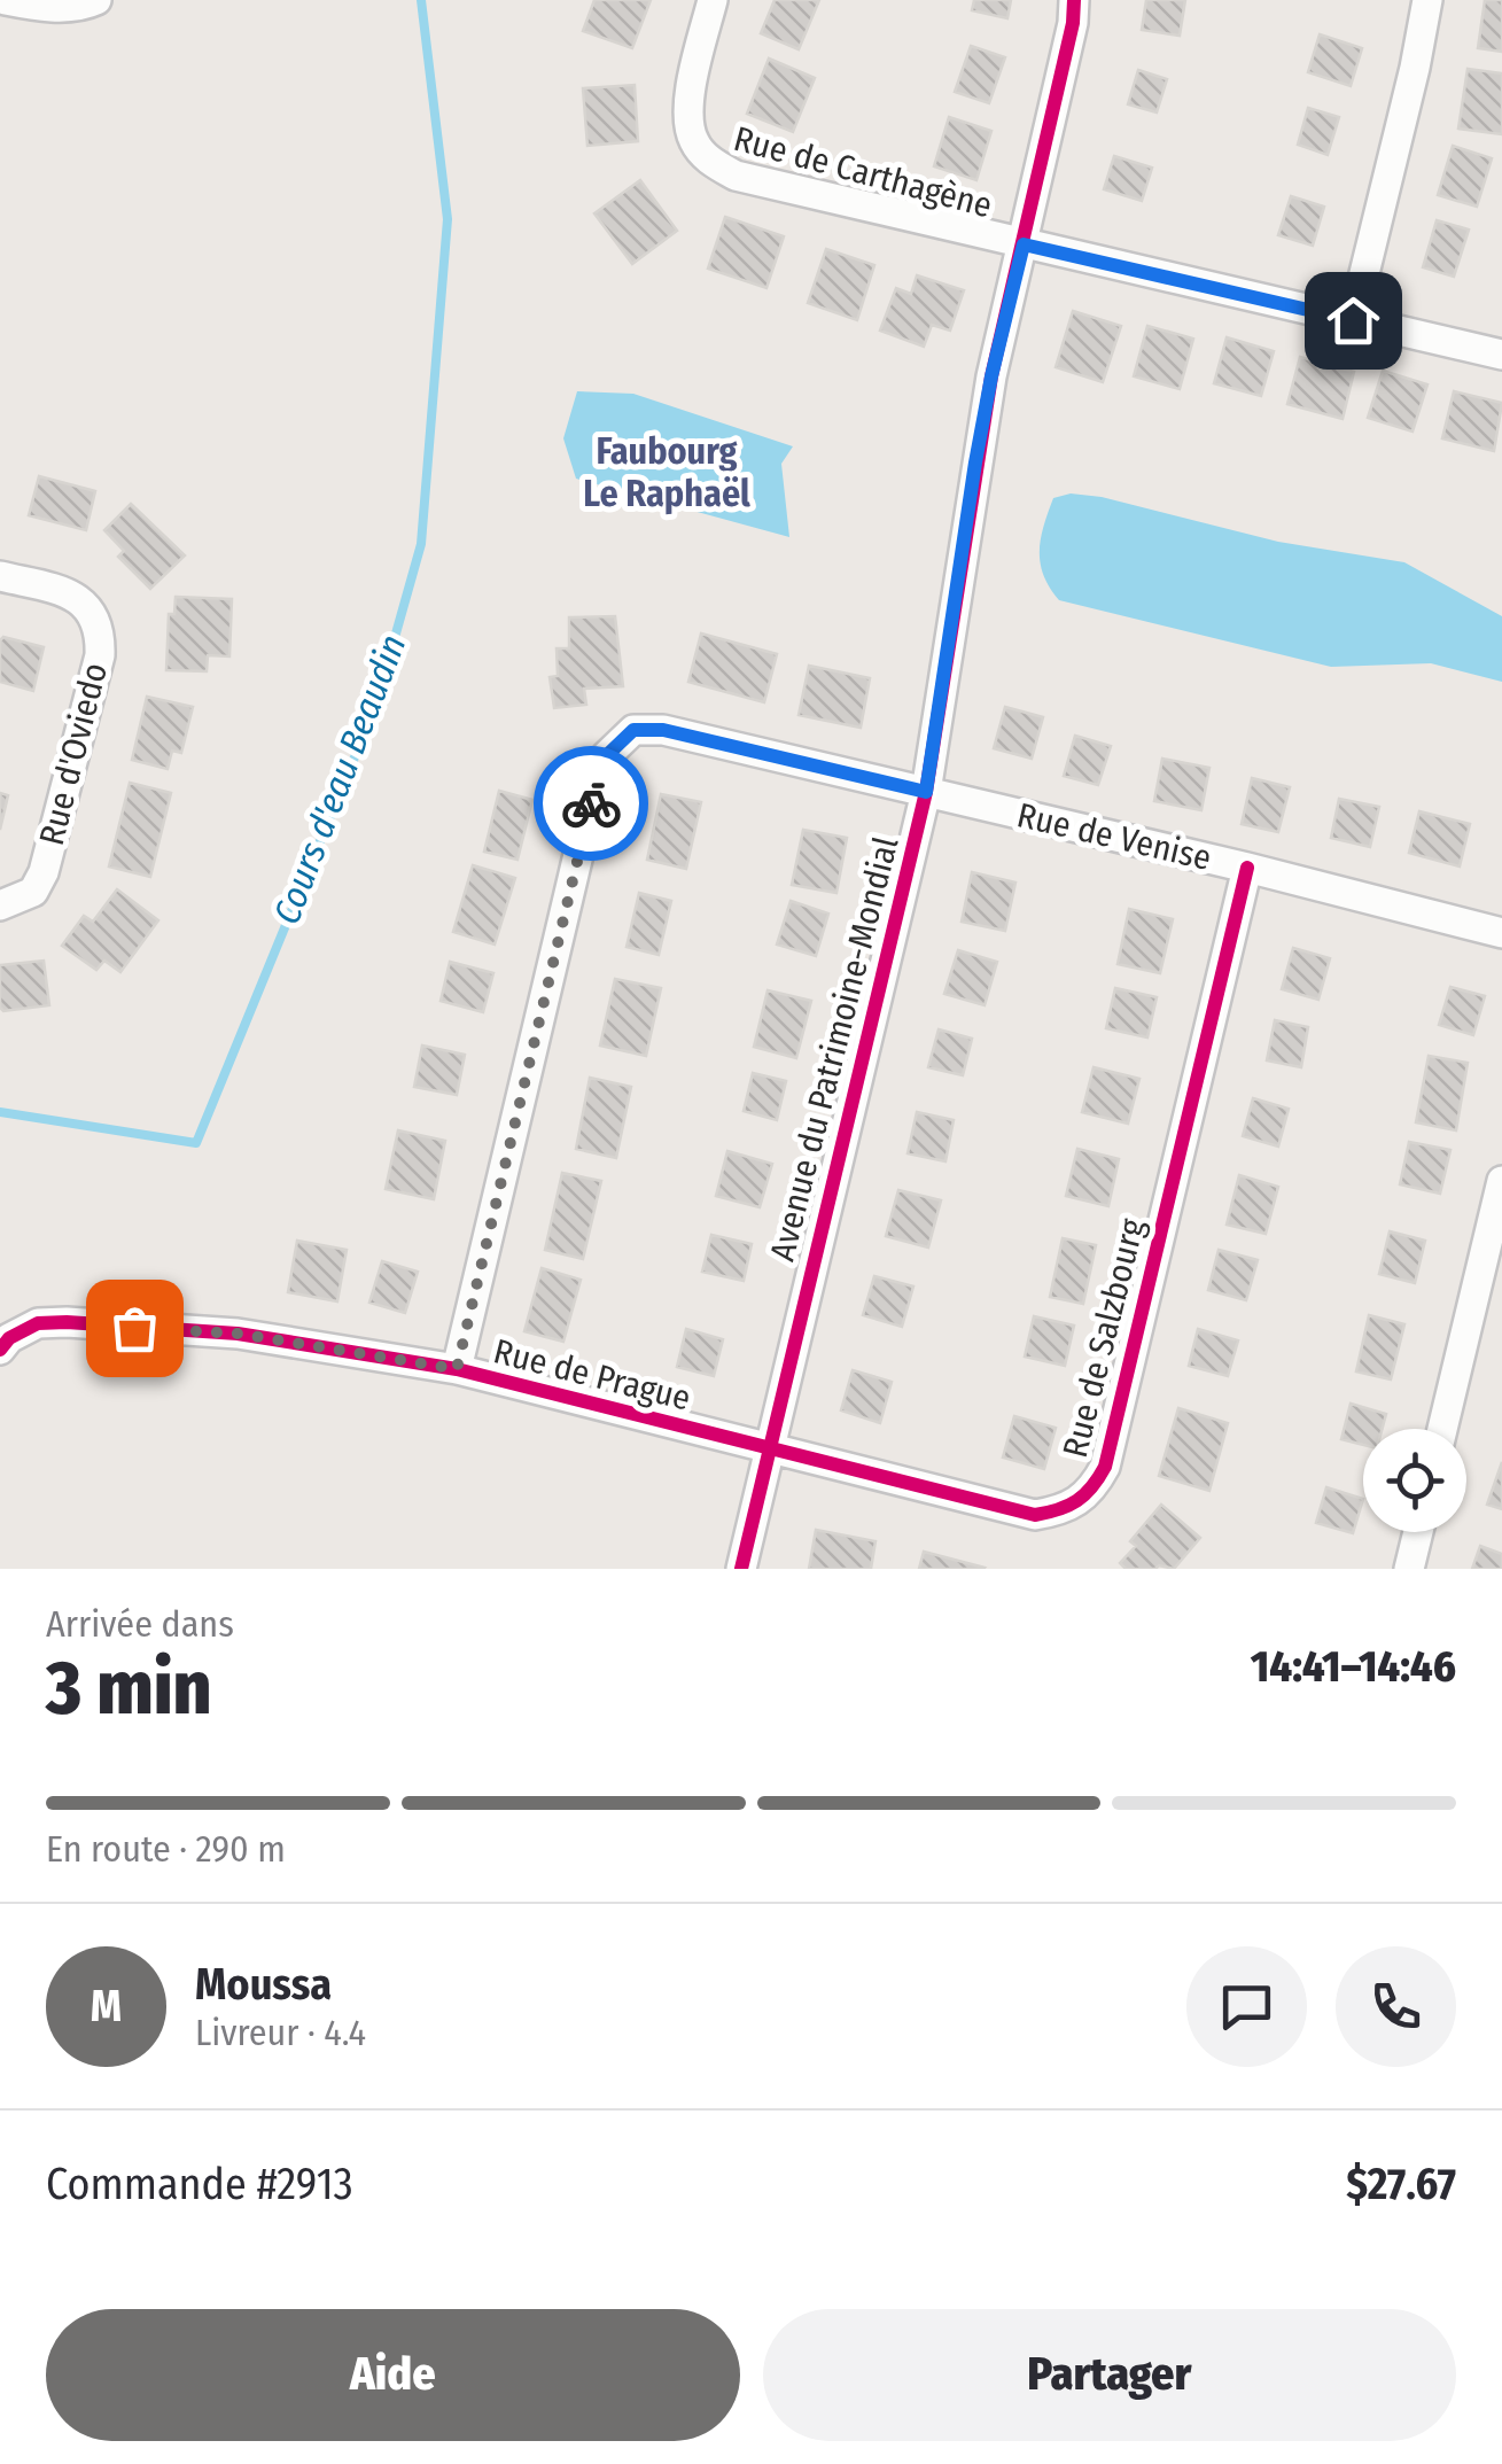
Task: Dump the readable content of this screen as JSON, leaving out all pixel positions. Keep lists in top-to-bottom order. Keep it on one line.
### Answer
{"streets":{"street":["Rue de Carthagène","Rue d'Oviedo","Rue de Venise","Avenue du Patrimoine-Mondial","Rue de Salzbourg","Rue de Prague"]},"crossings":[["Rue de Carthagène","Avenue du Patrimoine-Mondial"],["Rue de Venise","Avenue du Patrimoine-Mondial"],["Rue de Venise","Rue de Salzbourg"],["Rue de Venise","Rue de Prague"],["Avenue du Patrimoine-Mondial","Rue de Salzbourg"],["Avenue du Patrimoine-Mondial","Rue de Prague"],["Rue de Salzbourg","Rue de Prague"]],"districts":["Faubourg Le Raphaël"],"water":["Cours d'eau Beaudin"],"page":{"heading":["3 min","Arrivée dans","14:41–14:46"],"panel":["Moussa","Livreur · 4.4","Commande #2913","$27.67"],"bar":"En route · 290 m","round":"M","buttons":["Aide","Partager"]}}
